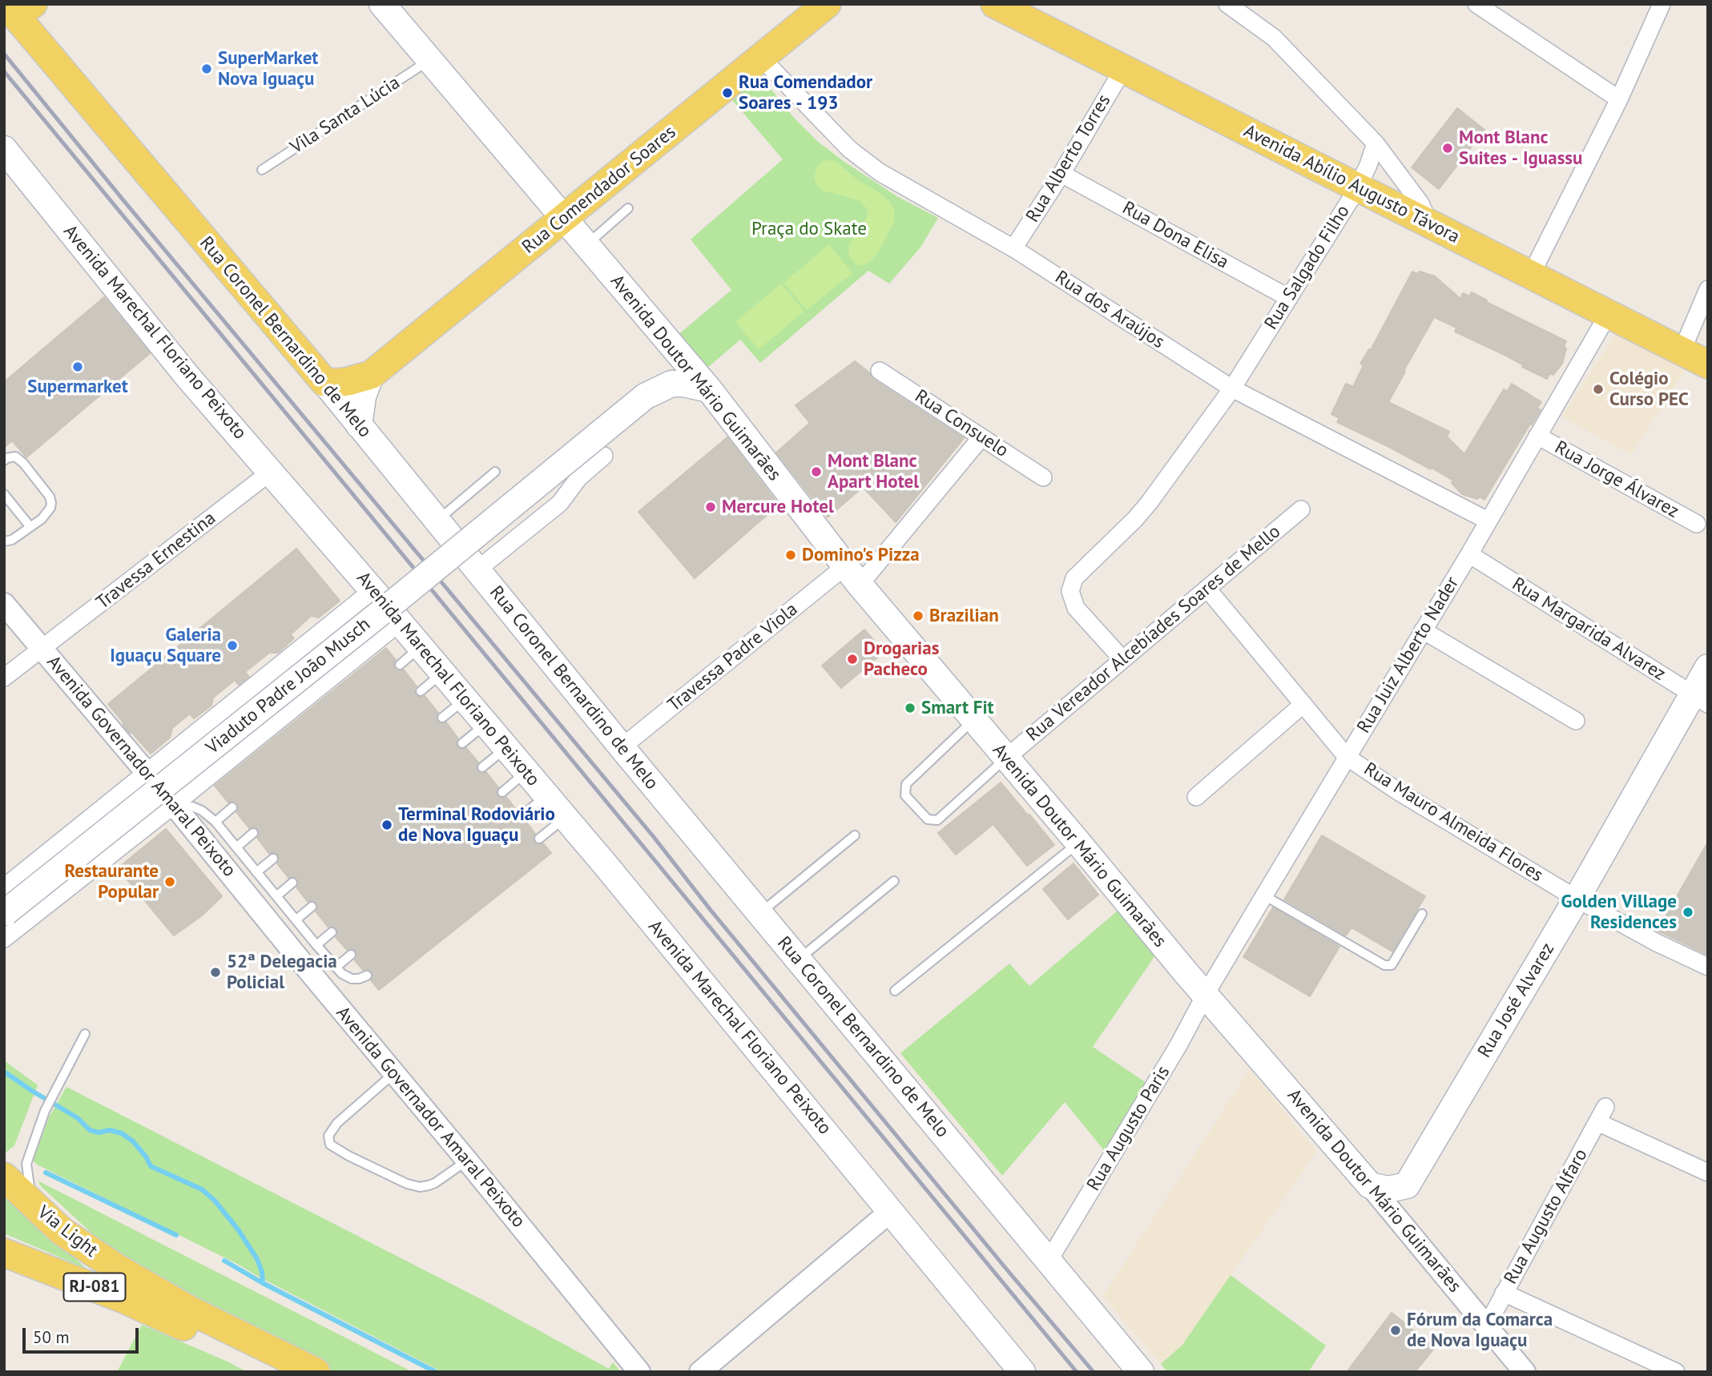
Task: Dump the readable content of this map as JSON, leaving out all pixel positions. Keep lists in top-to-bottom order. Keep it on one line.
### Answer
{"streets":{"main road":["Avenida Abílio Augusto Távora","Rua Comendador Soares","Avenida Marechal Floriano Peixoto","Rua Coronel Bernardino de Melo","Avenida Doutor Mário Guimarães","Viaduto Padre João Musch","Rua José Alvarez","Via Light","RJ-081"],"street":["Rua Alberto Torres","Rua Dona Elisa","Rua Salgado Filho","Rua dos Araújos","Rua Consuelo","Rua Jorge Álvarez","Travessa Ernestina","Rua Margarida Alvarez","Rua Vereador Alcebíades Soares de Mello","Rua Juiz Alberto Nader","Travessa Padre Viola","Avenida Governador Amaral Peixoto","Rua Mauro Almeida Flores","Rua Augusto Paris","Rua Augusto Alfaro"],"lane":["Vila Santa Lúcia"]},"crossings":[["Vila Santa Lúcia","Avenida Doutor Mário Guimarães"],["Rua Alberto Torres","Avenida Abílio Augusto Távora"],["Rua Alberto Torres","Rua Dona Elisa"],["Rua Alberto Torres","Rua dos Araújos"],["Avenida Abílio Augusto Távora","Rua Salgado Filho"],["Avenida Abílio Augusto Távora","Rua Juiz Alberto Nader"],["Rua Comendador Soares","Rua dos Araújos"],["Rua Comendador Soares","Rua Coronel Bernardino de Melo"],["Rua Comendador Soares","Avenida Doutor Mário Guimarães"],["Rua Dona Elisa","Rua Salgado Filho"],["Rua Salgado Filho","Rua dos Araújos"],["Rua Salgado Filho","Rua Vereador Alcebíades Soares de Mello"],["Rua dos Araújos","Rua Juiz Alberto Nader"],["Avenida Marechal Floriano Peixoto","Travessa Ernestina"],["Rua Coronel Bernardino de Melo","Travessa Padre Viola"],["Rua Coronel Bernardino de Melo","Rua Augusto Paris"],["Avenida Doutor Mário Guimarães","Rua Vereador Alcebíades Soares de Mello"],["Avenida Doutor Mário Guimarães","Rua Juiz Alberto Nader"],["Avenida Doutor Mário Guimarães","Travessa Padre Viola"],["Avenida Doutor Mário Guimarães","Viaduto Padre João Musch"],["Avenida Doutor Mário Guimarães","Rua José Alvarez"],["Avenida Doutor Mário Guimarães","Rua Augusto Paris"],["Avenida Doutor Mário Guimarães","Rua Augusto Alfaro"],["Rua Consuelo","Travessa Padre Viola"],["Rua Jorge Álvarez","Rua Juiz Alberto Nader"],["Travessa Ernestina","Avenida Governador Amaral Peixoto"],["Rua Margarida Alvarez","Rua Juiz Alberto Nader"],["Rua Margarida Alvarez","Rua José Alvarez"],["Rua Vereador Alcebíades Soares de Mello","Rua Mauro Almeida Flores"],["Rua Juiz Alberto Nader","Rua Mauro Almeida Flores"],["Rua Juiz Alberto Nader","Rua Augusto Paris"],["Rua Mauro Almeida Flores","Rua José Alvarez"]],"parks":["Praça do Skate"],"places":["SuperMarket Nova Iguaçu","Rua Comendador Soares - 193","Mont Blanc Suites - Iguassu","Supermarket","Colégio Curso PEC","Mont Blanc Apart Hotel","Mercure Hotel","Domino's Pizza","Brazilian","Galeria Iguaçu Square","Drogarias Pacheco","Smart Fit","Terminal Rodoviário de Nova Iguaçu","Restaurante Popular","Golden Village Residences","52ª Delegacia Policial","Fórum da Comarca de Nova Iguaçu"],"scale_bar":"50 m"}
